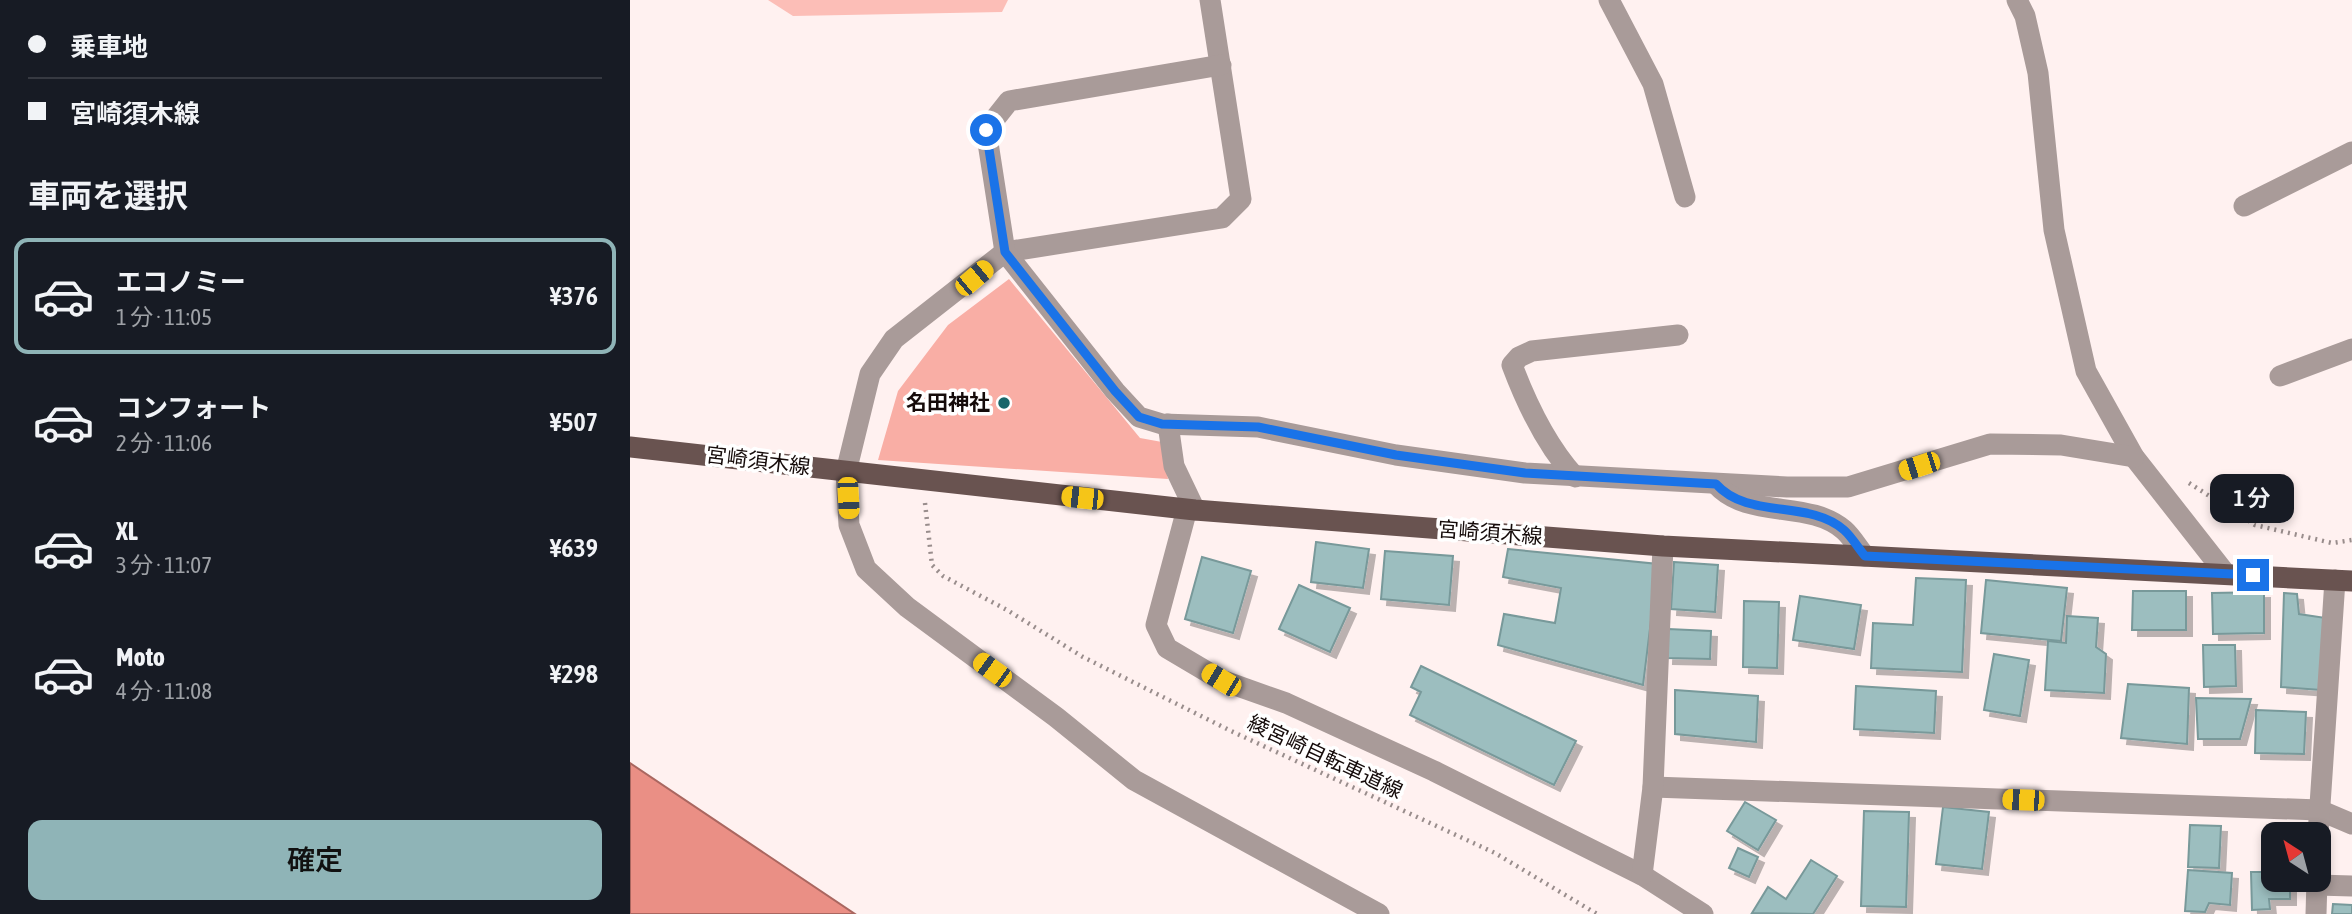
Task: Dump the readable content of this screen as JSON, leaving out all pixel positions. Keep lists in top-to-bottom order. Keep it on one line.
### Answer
{"streets":{"main road":["宮崎須木線"],"path":["綾宮崎自転車道線"]},"crossings":[["宮崎須木線","綾宮崎自転車道線"]],"places":["名田神社"],"north":"top left","page":{"banner":["乗車地","宮崎須木線"],"heading":"車両を選択","list":[{"name":"エコノミー","note":"1 分 · 11:05","value":"¥376"},{"name":"コンフォート","note":"2 分 · 11:06","value":"¥507"},{"name":"XL","note":"3 分 · 11:07","value":"¥639"},{"name":"Moto","note":"4 分 · 11:08","value":"¥298"}],"bubble":"1 分","buttons":"確定"}}
